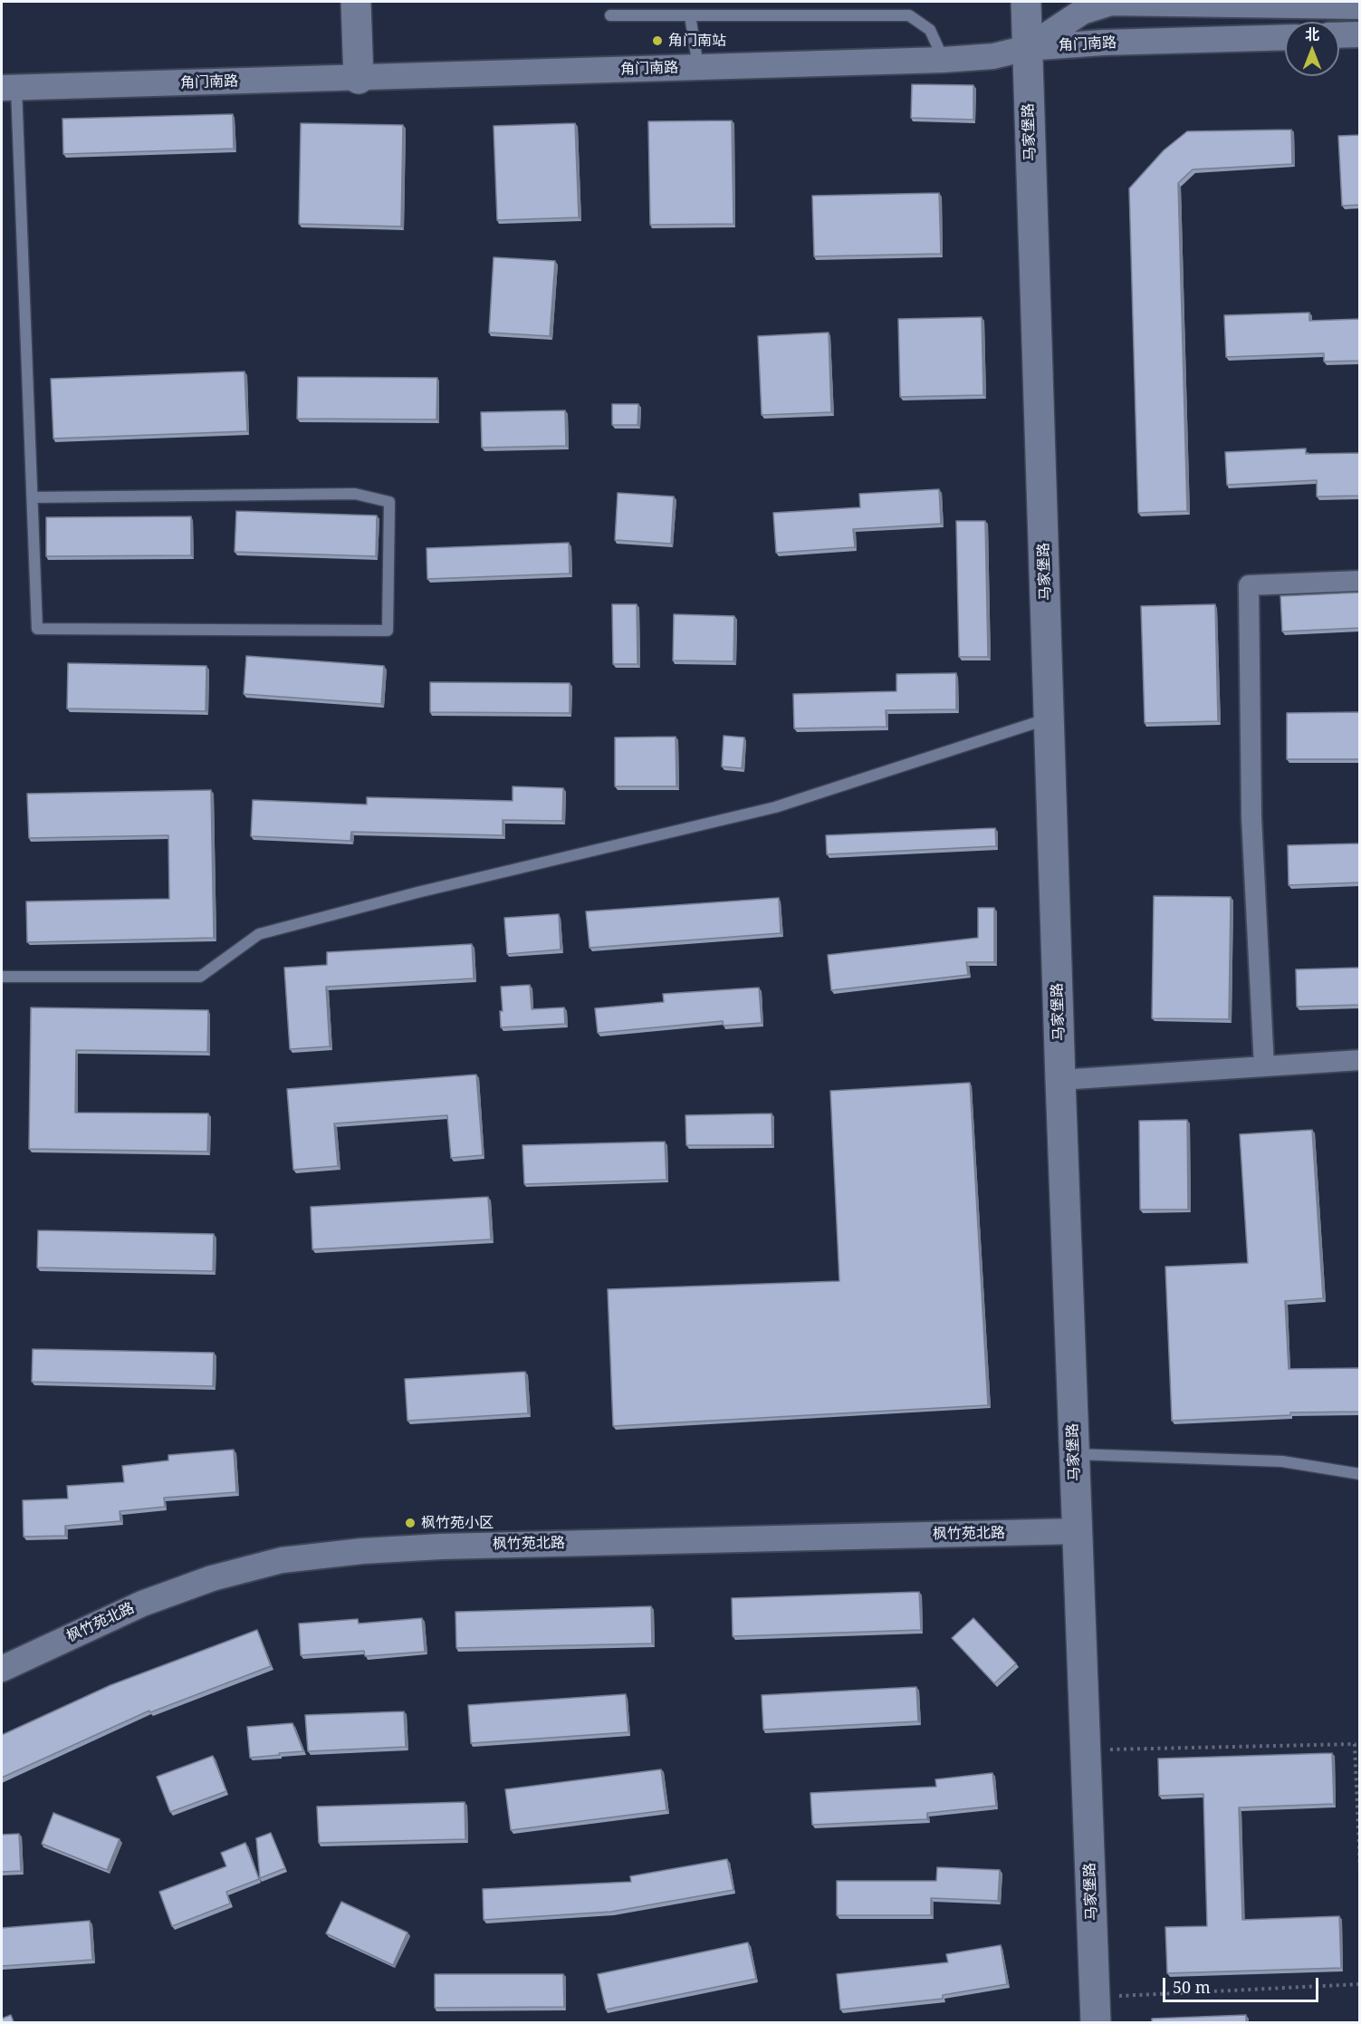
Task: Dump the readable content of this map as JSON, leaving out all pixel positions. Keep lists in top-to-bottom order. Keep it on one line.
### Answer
{"streets":{"main road":["马家堡路"],"street":["角门南路","枫竹苑北路"]},"crossings":[["角门南路","马家堡路"],["马家堡路","枫竹苑北路"]],"places":["角门南站","枫竹苑小区"],"scale_bar":"50 m","north":"top"}
